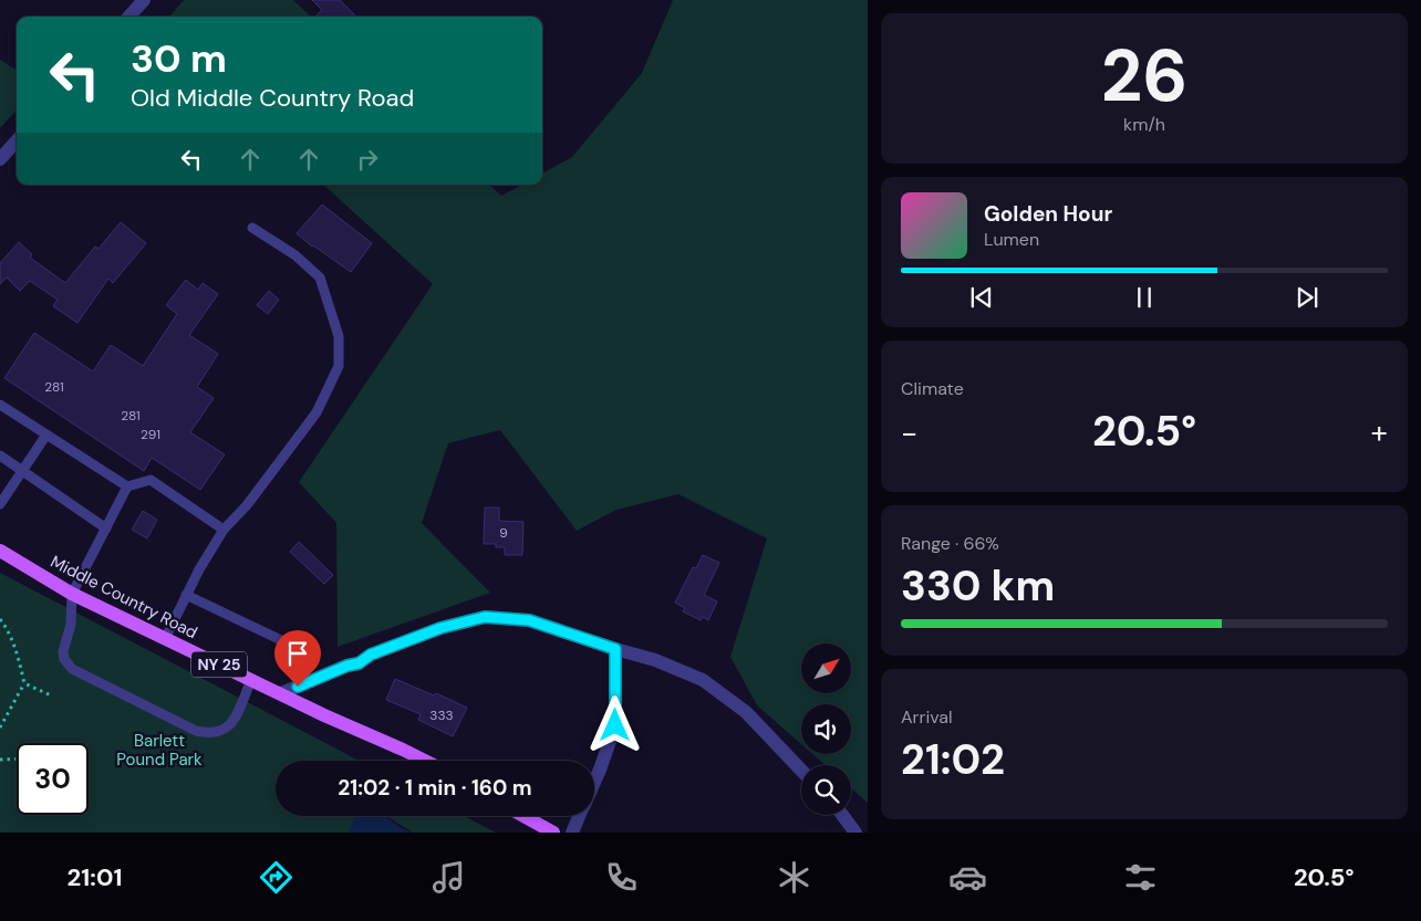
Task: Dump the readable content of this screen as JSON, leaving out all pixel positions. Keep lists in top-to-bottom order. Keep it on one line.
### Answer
{"streets":{"main road":["Middle Country Road","NY 25"]},"parks":["Barlett Pound Park"],"house_numbers":["281","281","291","9","333"],"north":"top right","page":{"tile":[["26","km/h"],"Climate",["Range · 66%","330 km"],["Arrival","21:02"]],"turn":["30 m","Old Middle Country Road"],"song":["Golden Hour","Lumen"],"heat":["−","20.5°","+"],"limit":"30","trip":"21:02 · 1 min · 160 m","tabs":["21:01","20.5°"]}}
